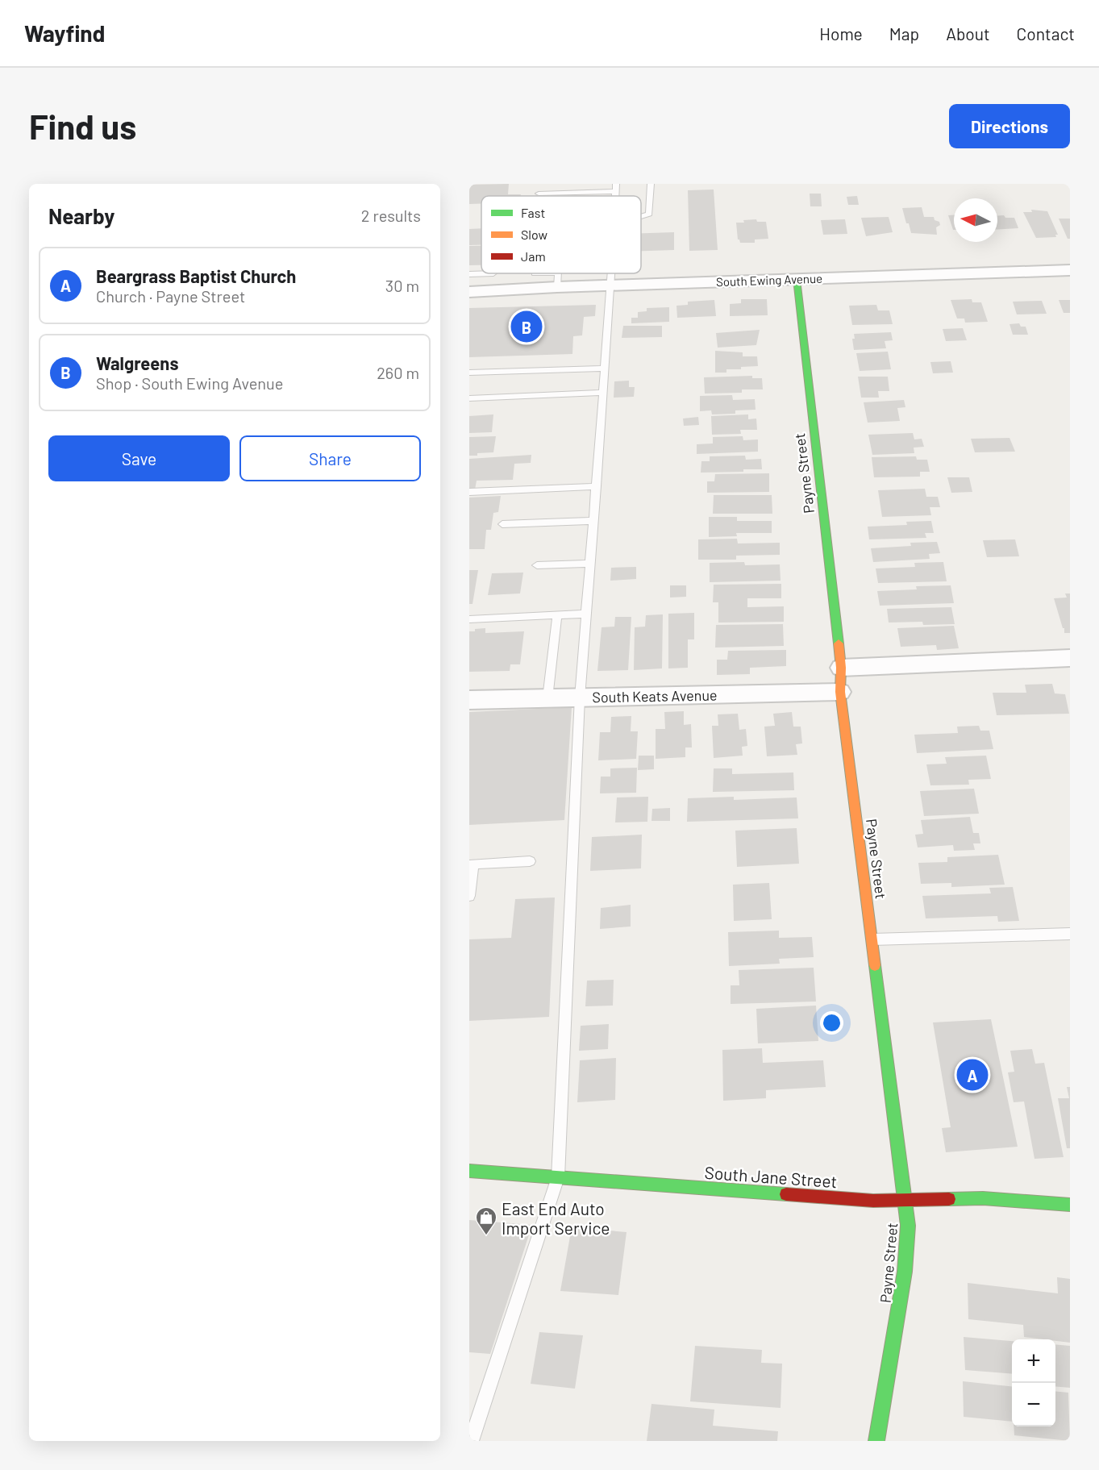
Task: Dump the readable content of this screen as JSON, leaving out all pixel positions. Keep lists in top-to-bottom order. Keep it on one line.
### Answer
{"streets":{"street":["South Ewing Avenue","Payne Street","South Keats Avenue","South Jane Street"]},"crossings":[["South Ewing Avenue","Payne Street"],["Payne Street","South Keats Avenue"],["Payne Street","South Jane Street"]],"places":{"shop":["East End Auto Import Service"]},"legend":["Fast","Slow","Jam"],"north":"left","page":{"header":"Wayfind","nav":["Home","Map","About","Contact"],"buttons":["Directions",["Save","Share"]],"title":"Find us","heading":["Nearby","2 results"],"list":[{"mark":"A","name":"Beargrass Baptist Church","note":"Church · Payne Street","value":"30 m"},{"mark":"B","name":"Walgreens","note":"Shop · South Ewing Avenue","value":"260 m"}],"pins":["B","A"],"map_buttons":["+","−"]}}
